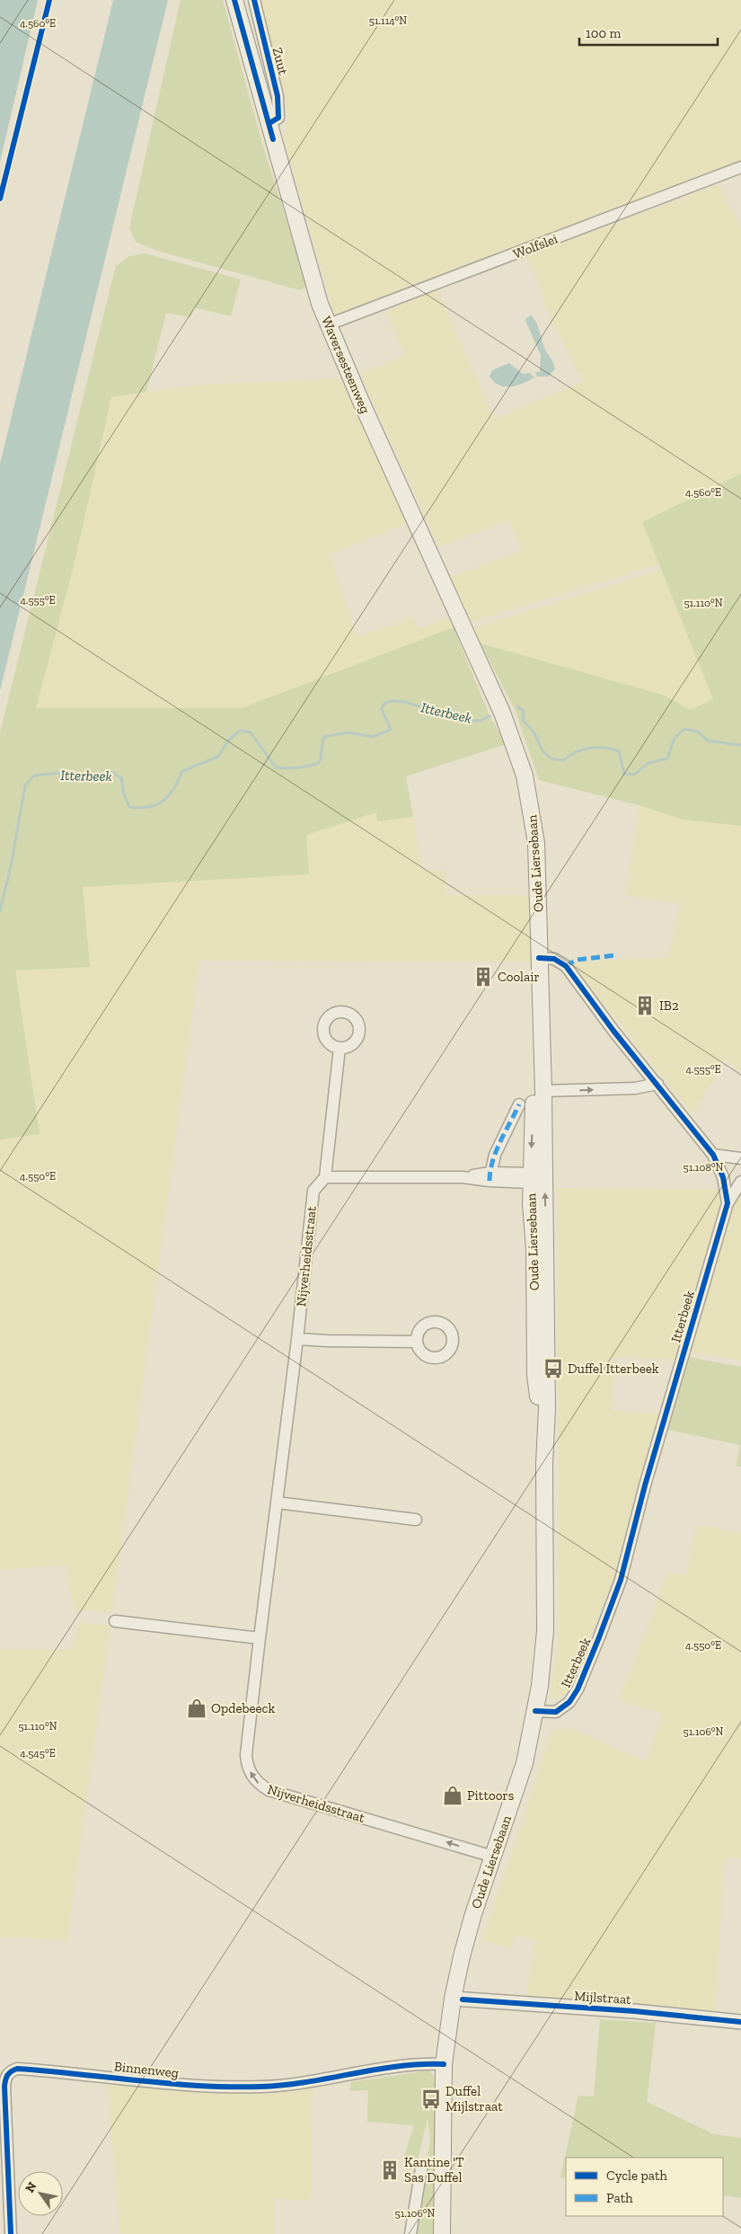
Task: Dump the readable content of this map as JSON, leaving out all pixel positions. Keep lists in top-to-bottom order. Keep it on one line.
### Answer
{"streets":{"main road":["Waversesteenweg","Oude Liersebaan"],"street":["Zuut","Wolfslei","Nijverheidsstraat","Itterbeek","Mijlstraat","Binnenweg"]},"crossings":[["Zuut","Waversesteenweg"],["Wolfslei","Waversesteenweg"],["Waversesteenweg","Oude Liersebaan"],["Oude Liersebaan","Nijverheidsstraat"],["Oude Liersebaan","Itterbeek"],["Oude Liersebaan","Mijlstraat"],["Oude Liersebaan","Binnenweg"]],"water":["Itterbeek"],"places":{"building":["Coolair","IB2","Kantine 'T Sas Duffel"],"bus stop":["Duffel Itterbeek","Duffel Mijlstraat"],"shop":["Opdebeeck","Pittoors"]},"legend":["Cycle path","Path"],"scale_bar":"100 m","north":"top left","coordinates":["51.114°N","4.560°E","4.555°E","51.110°N","51.108°N","4.550°E","51.106°N","4.545°E"]}
